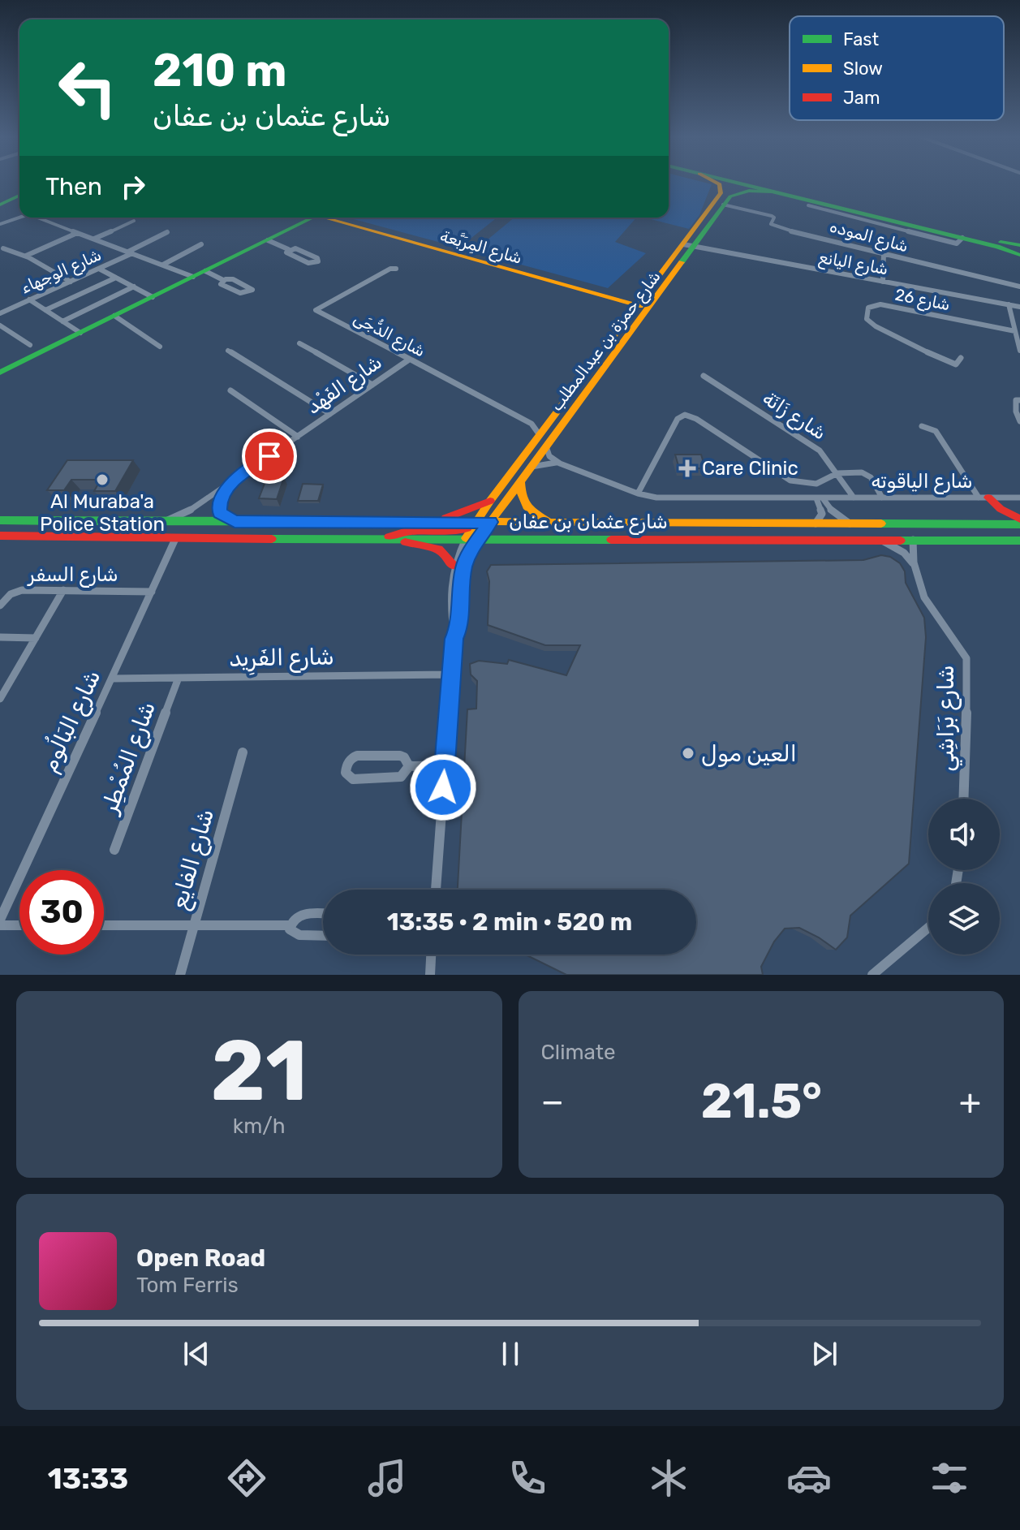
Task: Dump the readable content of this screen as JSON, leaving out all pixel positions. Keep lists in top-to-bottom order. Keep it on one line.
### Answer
{"streets":{"main road":["شارع المِرَبَّعة","شارع حمزة بن عبدالمطلب","شارع عثمان بن عفان"],"street":["شارع الموده","شارع اليانع","شارع الوجهاء","شارع 26","شارع الدُّجَى","شارع الفَهْد","شارع زَانَة","شارع الياقوته","شارع السفر","شارع الفَرِيد","شارع بَرَاشِي","شارع البَالُوم","شارع المُمْطِر","شارع الفايع"]},"crossings":[["شارع الموده","شارع حمزة بن عبدالمطلب"],["شارع المِرَبَّعة","شارع حمزة بن عبدالمطلب"],["شارع اليانع","شارع حمزة بن عبدالمطلب"],["شارع الدُّجَى","شارع حمزة بن عبدالمطلب"],["شارع الدُّجَى","شارع الفَهْد"],["شارع حمزة بن عبدالمطلب","شارع الياقوته"],["شارع حمزة بن عبدالمطلب","شارع عثمان بن عفان"],["شارع الفَهْد","شارع عثمان بن عفان"],["شارع زَانَة","شارع الياقوته"],["شارع عثمان بن عفان","شارع بَرَاشِي"],["شارع عثمان بن عفان","شارع البَالُوم"],["شارع السفر","شارع البَالُوم"],["شارع الفَرِيد","شارع البَالُوم"],["شارع الفَرِيد","شارع المُمْطِر"]],"places":{"health":["Care Clinic"],"other":["Al Muraba'a Police Station","العين مول"]},"legend":["Fast","Slow","Jam"],"page":{"turn":["210 m","شارع عثمان بن عفان"],"then":"Then","limit":"30","trip":"13:35 · 2 min · 520 m","tile":[["21","km/h"],"Climate"],"heat":["−","21.5°","+"],"song":["Open Road","Tom Ferris"],"tabs":"13:33"}}
